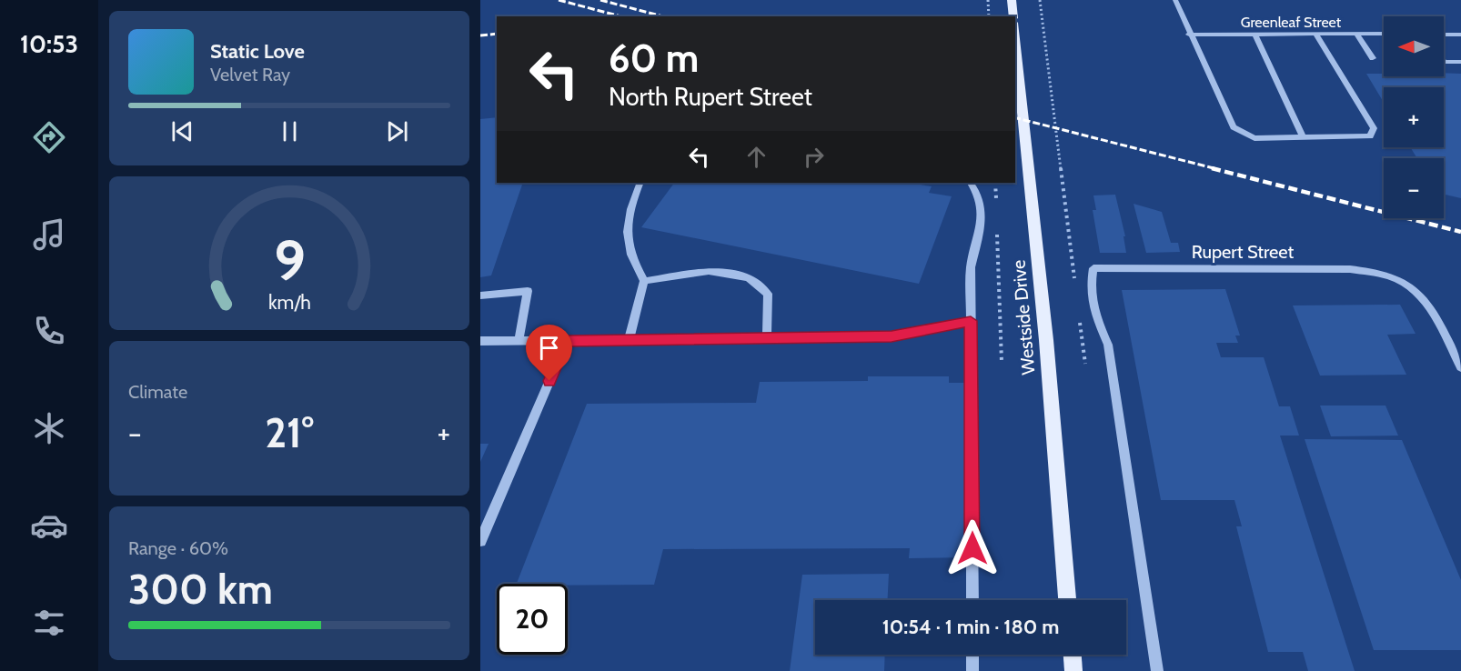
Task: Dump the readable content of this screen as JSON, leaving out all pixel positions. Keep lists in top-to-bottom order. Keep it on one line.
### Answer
{"streets":{"main road":["Westside Drive"],"street":["Greenleaf Street","Rupert Street"]},"north":"left","page":{"tabs":"10:53","map_buttons":["+","−"],"turn":["60 m","North Rupert Street"],"song":["Static Love","Velvet Ray"],"tile":["Climate",["Range · 60%","300 km"]],"heat":["−","21°","+"],"limit":"20","trip":"10:54 · 1 min · 180 m","gauge":["9","km/h"]}}
